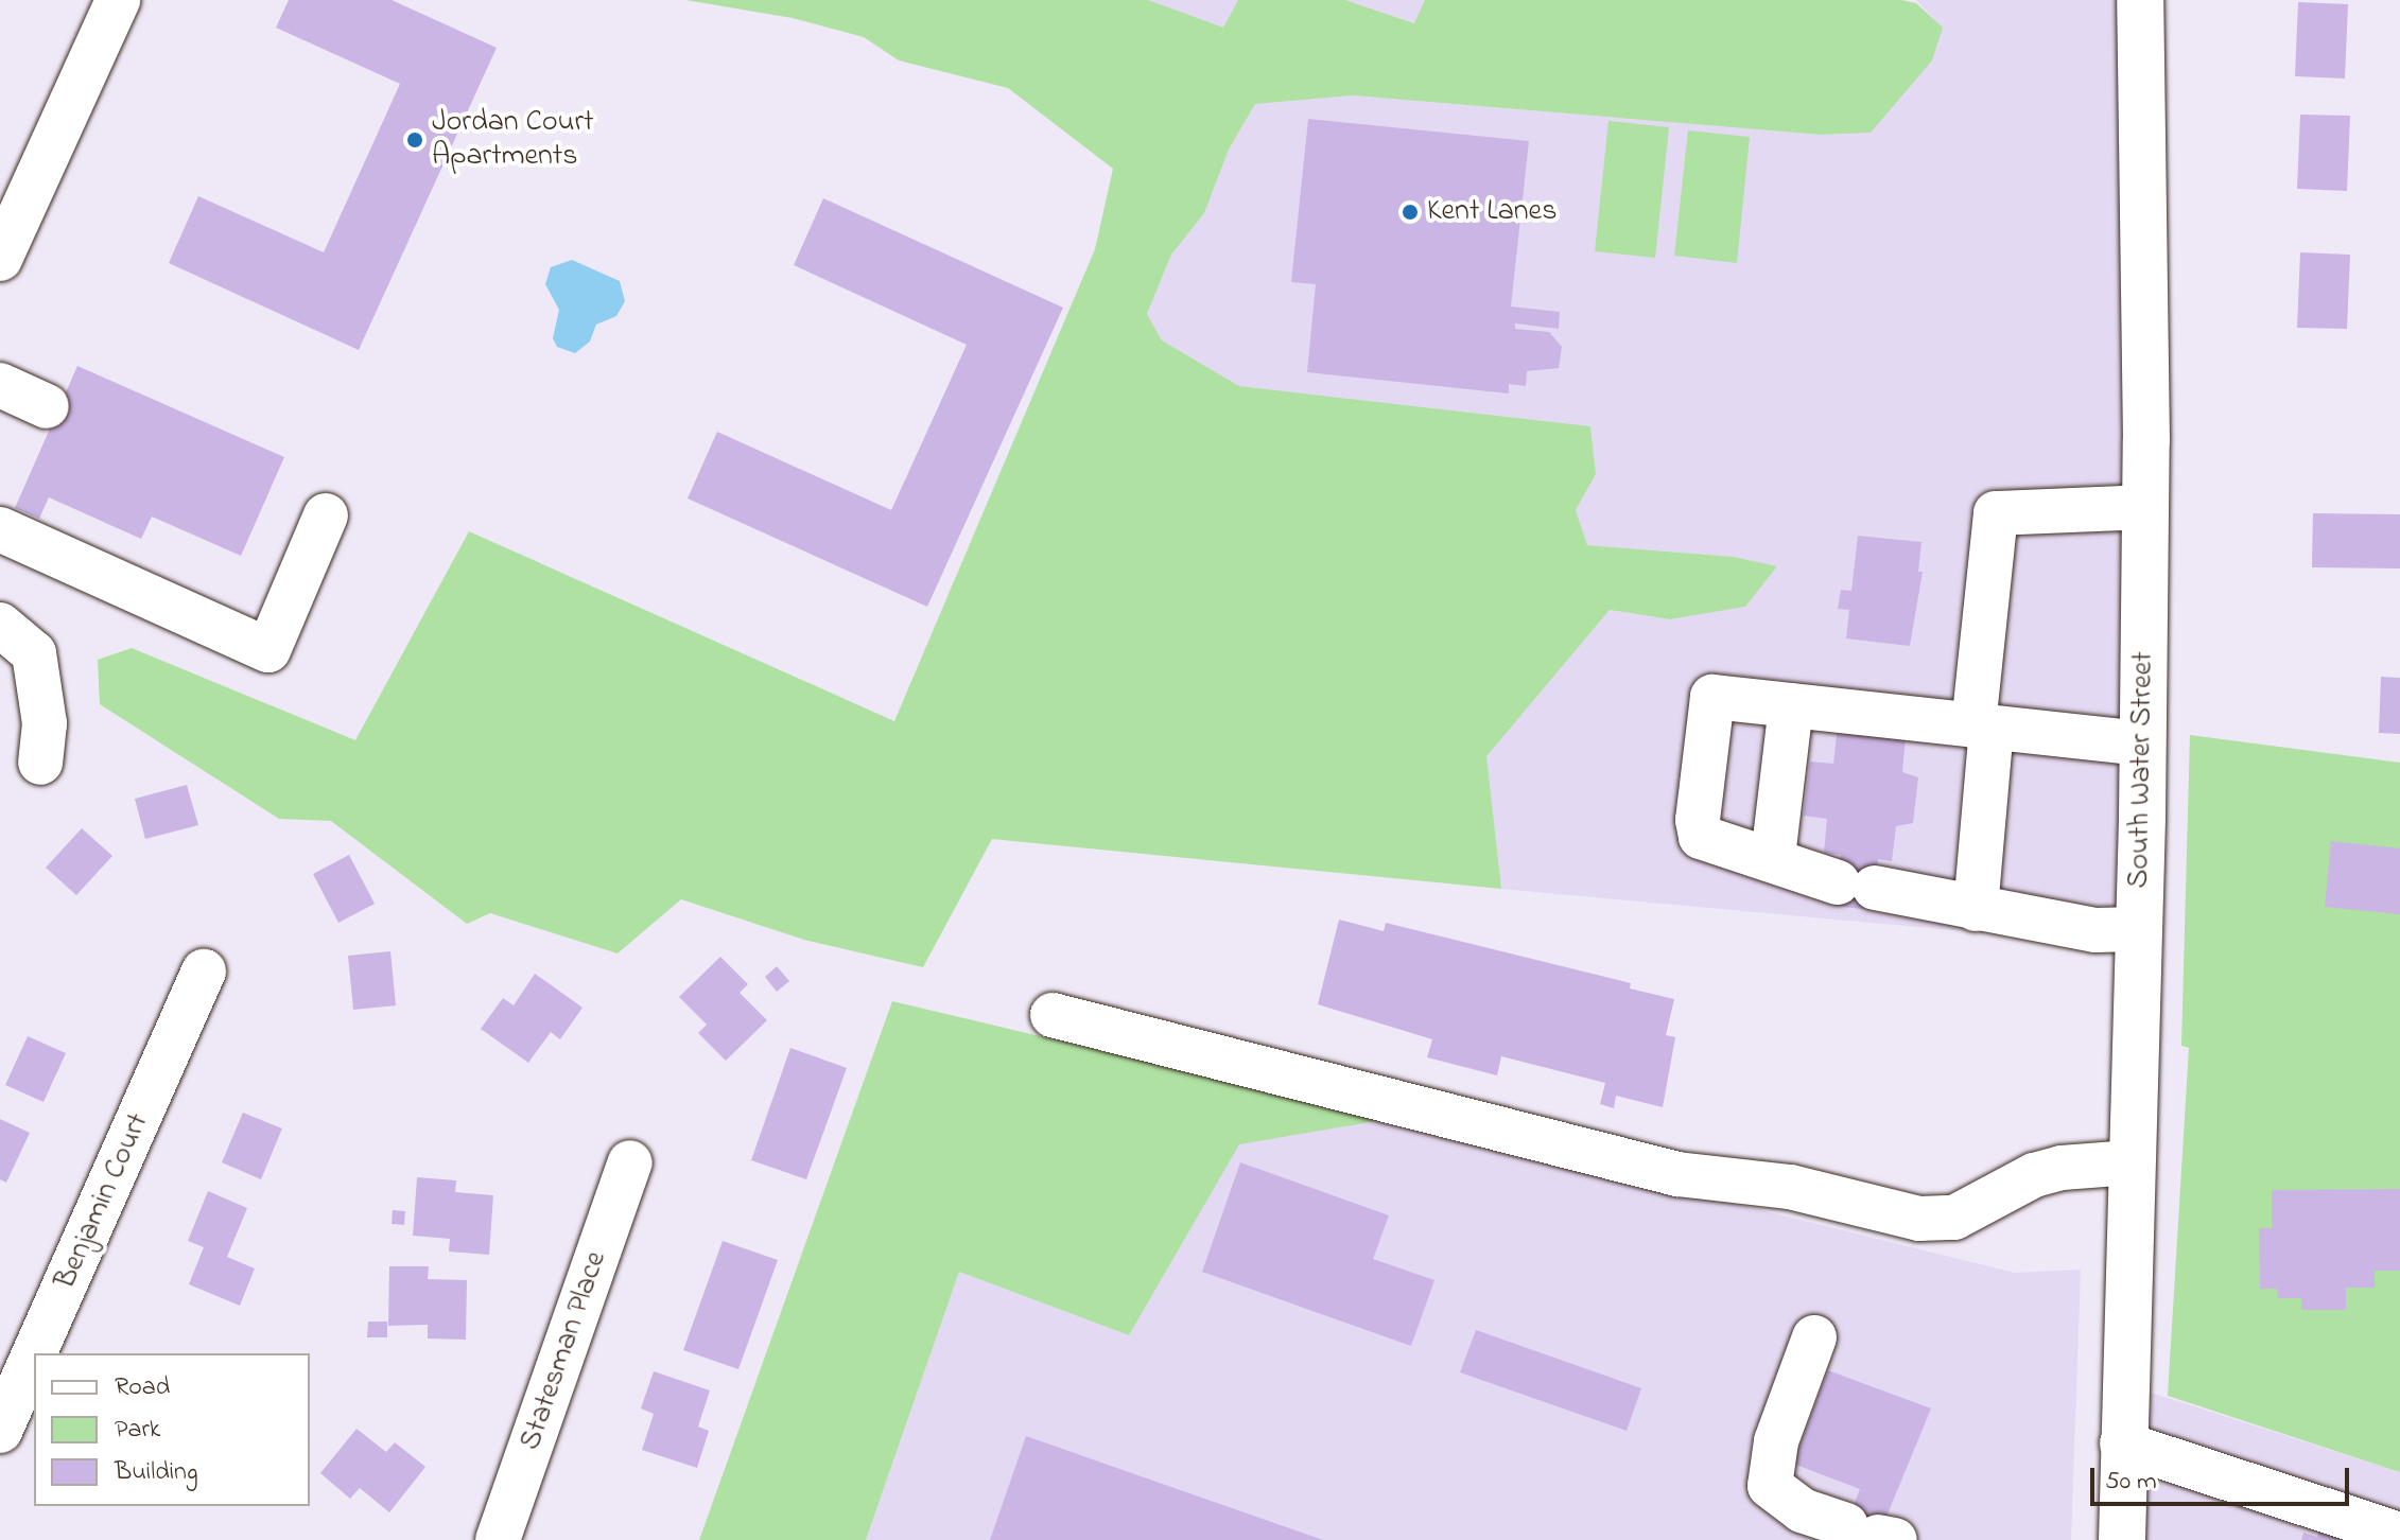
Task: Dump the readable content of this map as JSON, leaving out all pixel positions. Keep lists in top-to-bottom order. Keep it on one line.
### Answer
{"streets":{"main road":["South Water Street"],"street":["Benjamin Court","Statesman Place"]},"places":["Jordan Court Apartments","Kent Lanes"],"legend":["Road","Park","Building"],"scale_bar":"50 m"}
